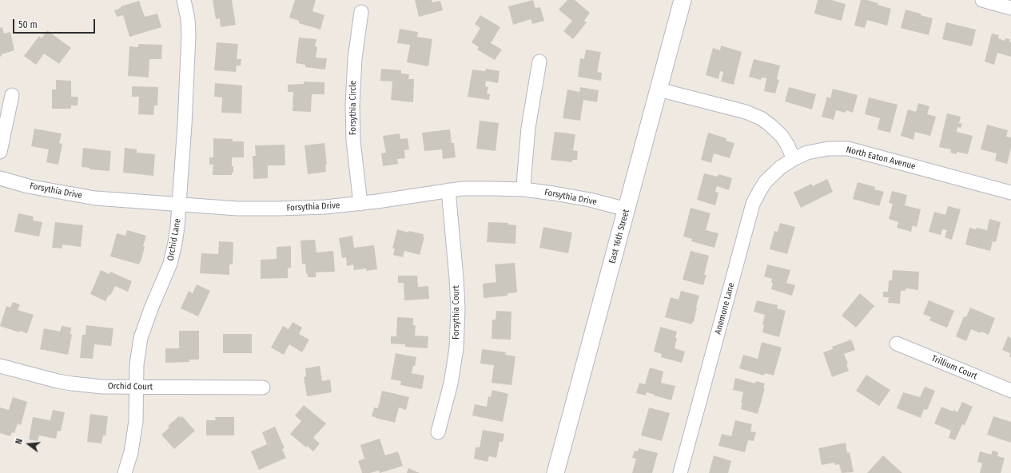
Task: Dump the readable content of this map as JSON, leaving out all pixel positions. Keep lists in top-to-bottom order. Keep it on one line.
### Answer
{"streets":{"street":["Forsythia Circle","North Eaton Avenue","Forsythia Drive","East 16th Street","Orchid Lane","Anemone Lane","Forsythia Court","Trillium Court","Orchid Court"]},"crossings":[["Forsythia Circle","Forsythia Drive"],["North Eaton Avenue","Anemone Lane"],["Forsythia Drive","East 16th Street"],["Forsythia Drive","Orchid Lane"],["Forsythia Drive","Forsythia Court"],["Orchid Lane","Orchid Court"]],"scale_bar":"50 m","north":"left"}
